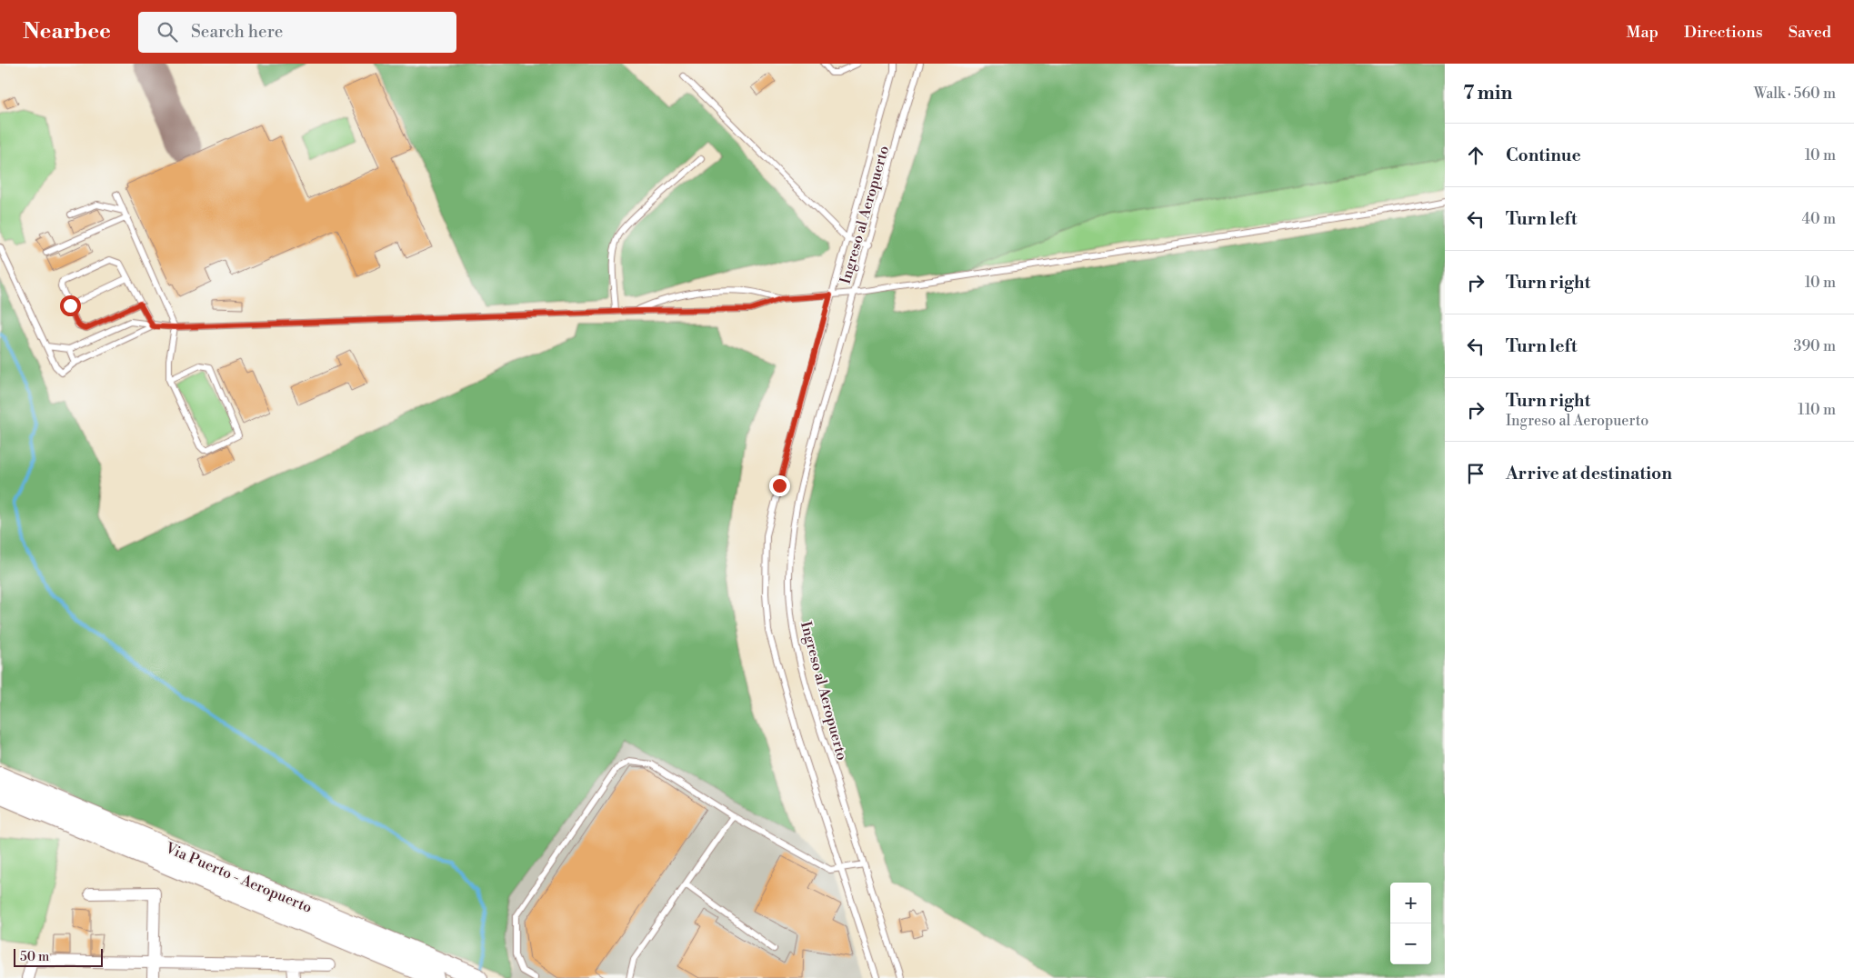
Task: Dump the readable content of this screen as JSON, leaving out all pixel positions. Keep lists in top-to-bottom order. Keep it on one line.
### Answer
{"streets":{"main road":["Via Puerto - Aeropuerto"],"lane":["Ingreso al Aeropuerto"]},"scale_bar":"50 m","page":{"header":"Nearbee","search":"Search here","nav":["Map","Directions","Saved"],"heading":["7 min","Walk · 560 m"],"list":[["Continue","10 m"],["Turn left","40 m"],["Turn right","10 m"],["Turn left","390 m"],["Turn right","Ingreso al Aeropuerto","110 m"],"Arrive at destination"],"map_buttons":["+","−"],"scale":"50 m"}}
